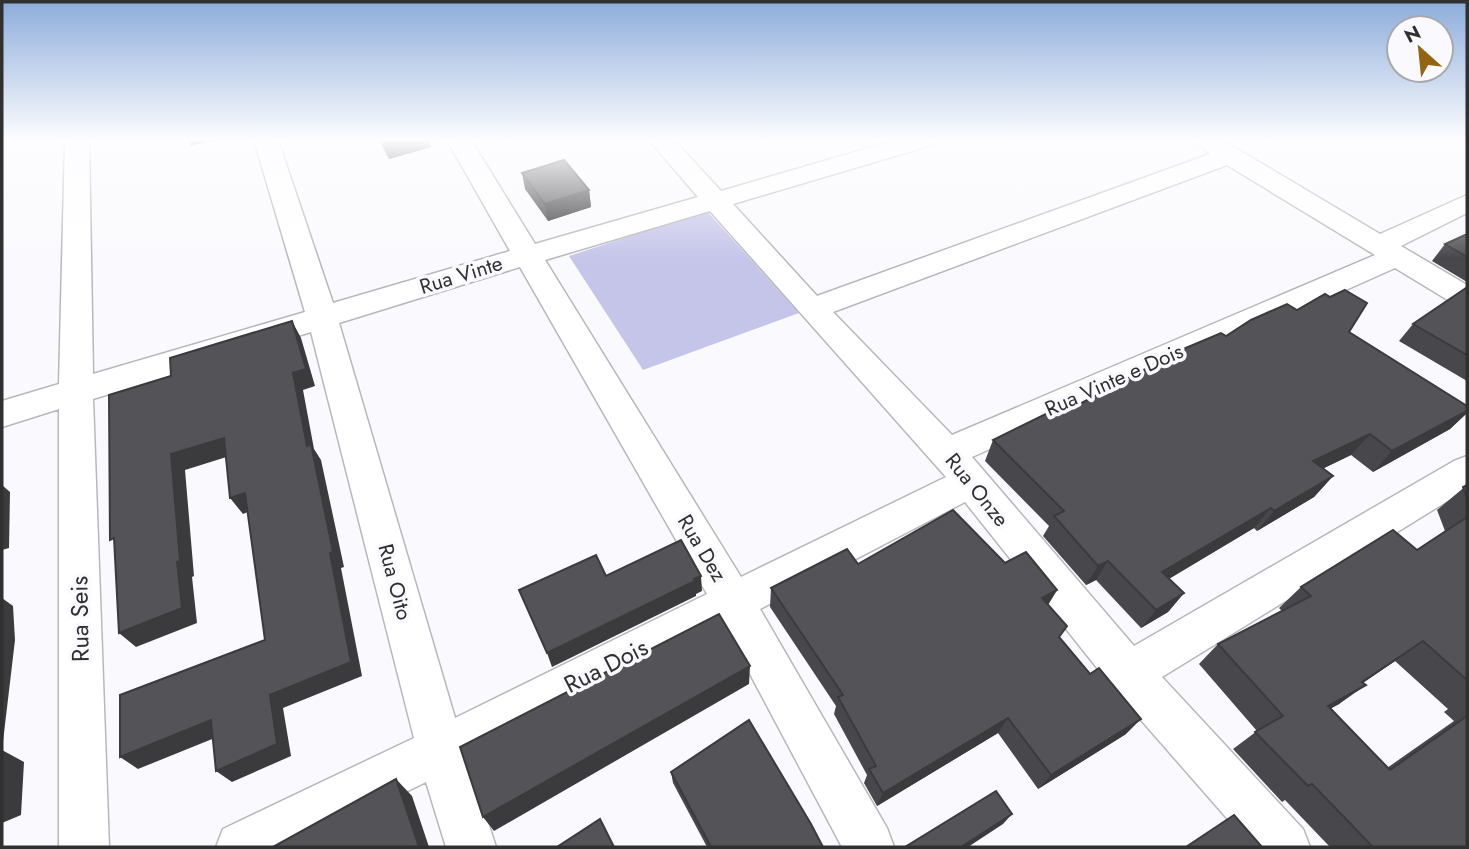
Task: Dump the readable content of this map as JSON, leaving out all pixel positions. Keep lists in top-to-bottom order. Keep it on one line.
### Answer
{"streets":{"street":["Rua Vinte","Rua Vinte e Dois","Rua Onze","Rua Dez","Rua Oito","Rua Seis","Rua Dois"]},"crossings":[["Rua Vinte","Rua Onze"],["Rua Vinte","Rua Dez"],["Rua Vinte","Rua Oito"],["Rua Vinte","Rua Seis"],["Rua Vinte e Dois","Rua Onze"],["Rua Vinte e Dois","Rua Dois"],["Rua Onze","Rua Dois"],["Rua Dez","Rua Dois"],["Rua Oito","Rua Dois"]],"north":"top left"}
